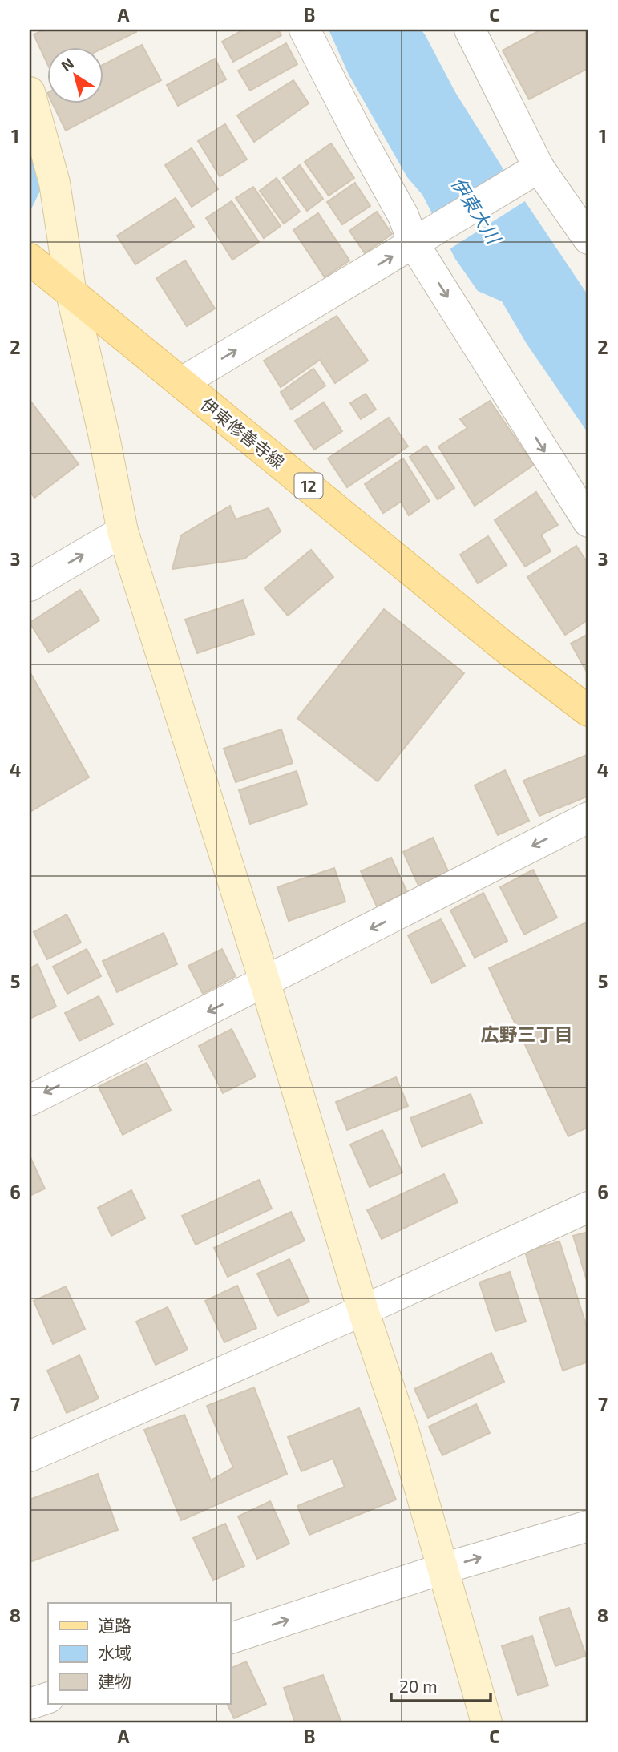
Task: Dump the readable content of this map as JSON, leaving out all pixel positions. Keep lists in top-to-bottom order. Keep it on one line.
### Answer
{"streets":{"main road":["伊東修善寺線","12"]},"districts":["広野三丁目"],"water":["伊東大川"],"legend":["道路","水域","建物"],"scale_bar":"20 m","north":"top left","grid":{"columns":["A","B","C"],"rows":["1","2","3","4","5","6","7","8"]}}
